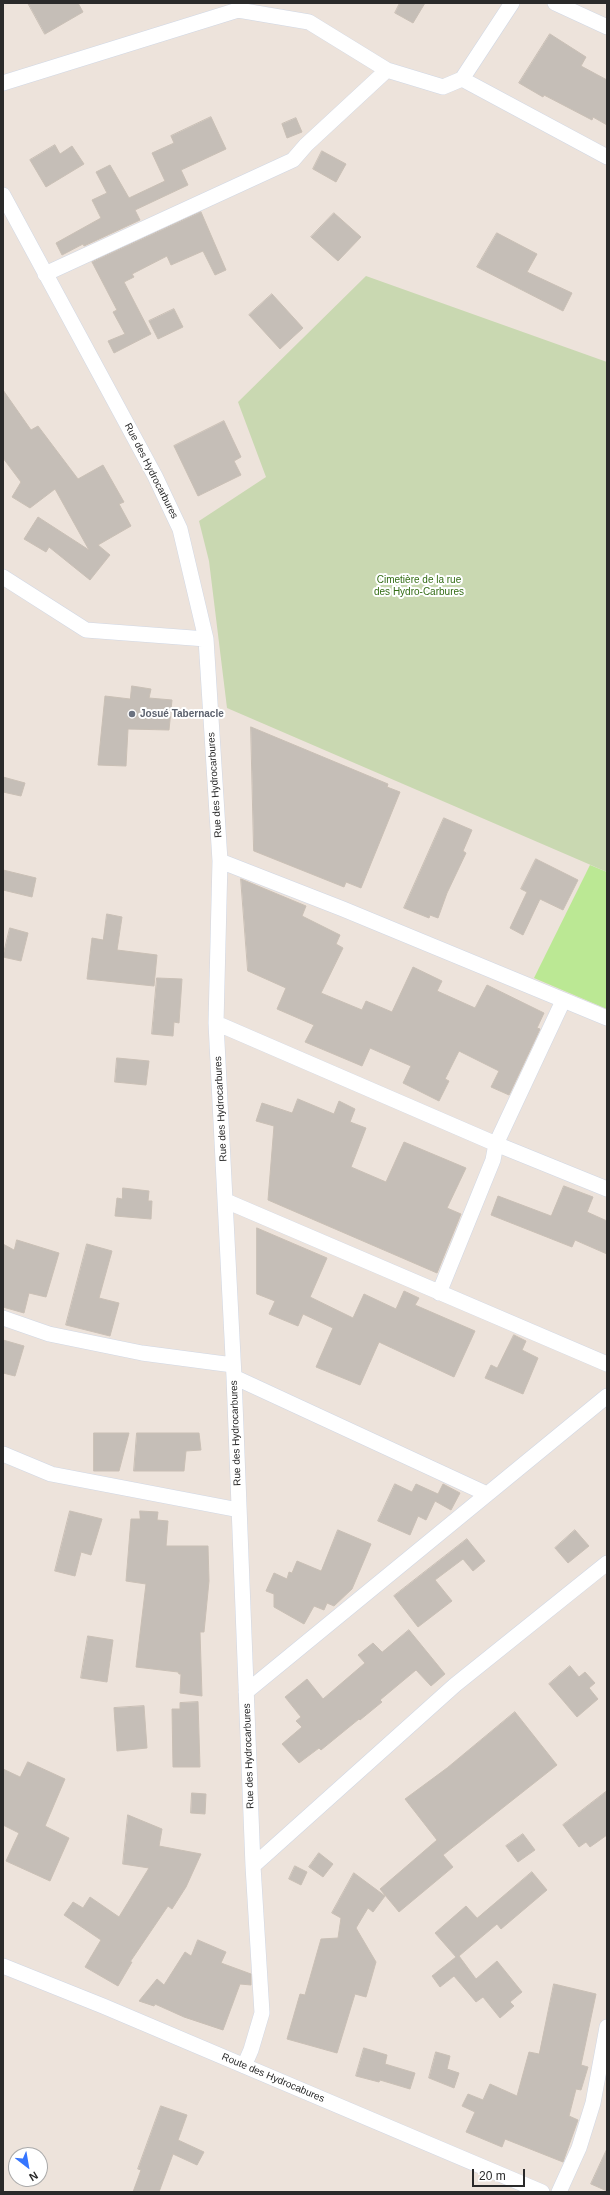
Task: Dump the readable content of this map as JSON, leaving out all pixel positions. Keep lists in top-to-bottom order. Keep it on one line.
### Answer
{"streets":{"street":["Rue des Hydrocarbures","Route des Hydrocabures"]},"crossings":[["Rue des Hydrocarbures","Route des Hydrocabures"]],"parks":["Cimetière de la rue des Hydro-Carbures"],"places":["Josué Tabernacle"],"scale_bar":"20 m","north":"bottom right"}
